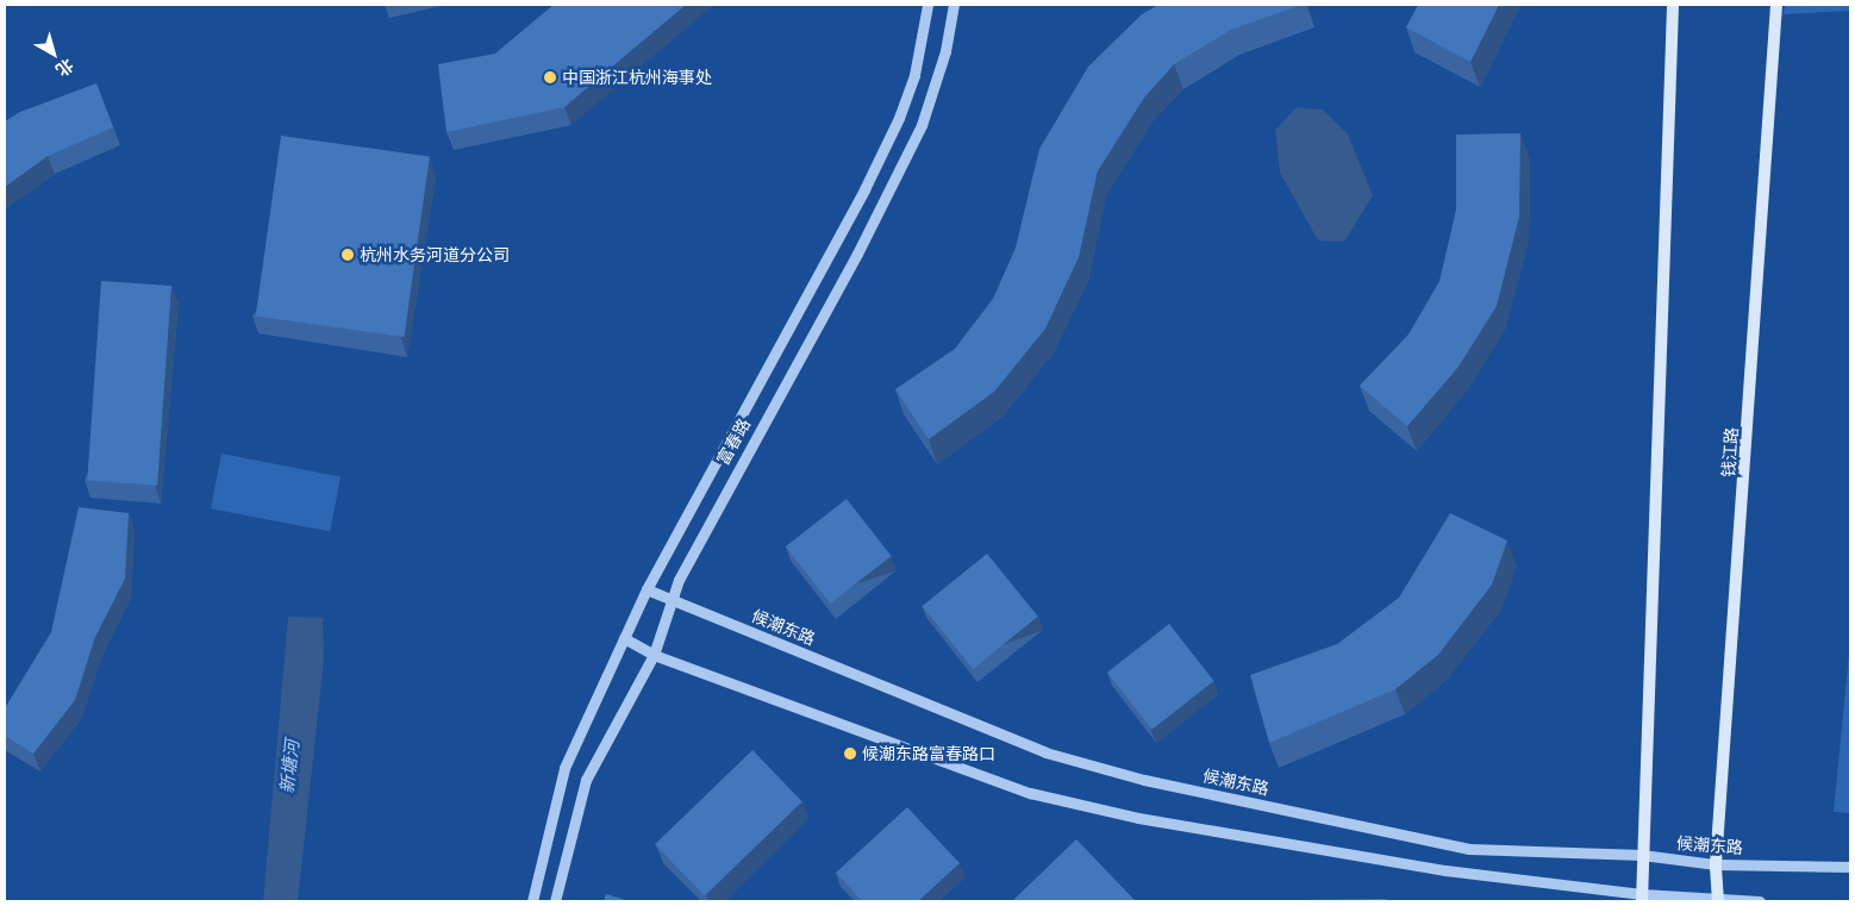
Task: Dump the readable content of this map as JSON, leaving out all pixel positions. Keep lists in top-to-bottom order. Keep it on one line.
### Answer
{"streets":{"main road":["钱江路"],"street":["富春路","候潮东路"]},"crossings":[["富春路","候潮东路"],["钱江路","候潮东路"]],"water":["新塘河"],"places":["中国浙江杭州海事处","杭州水务河道分公司","候潮东路富春路口"],"north":"bottom right"}
